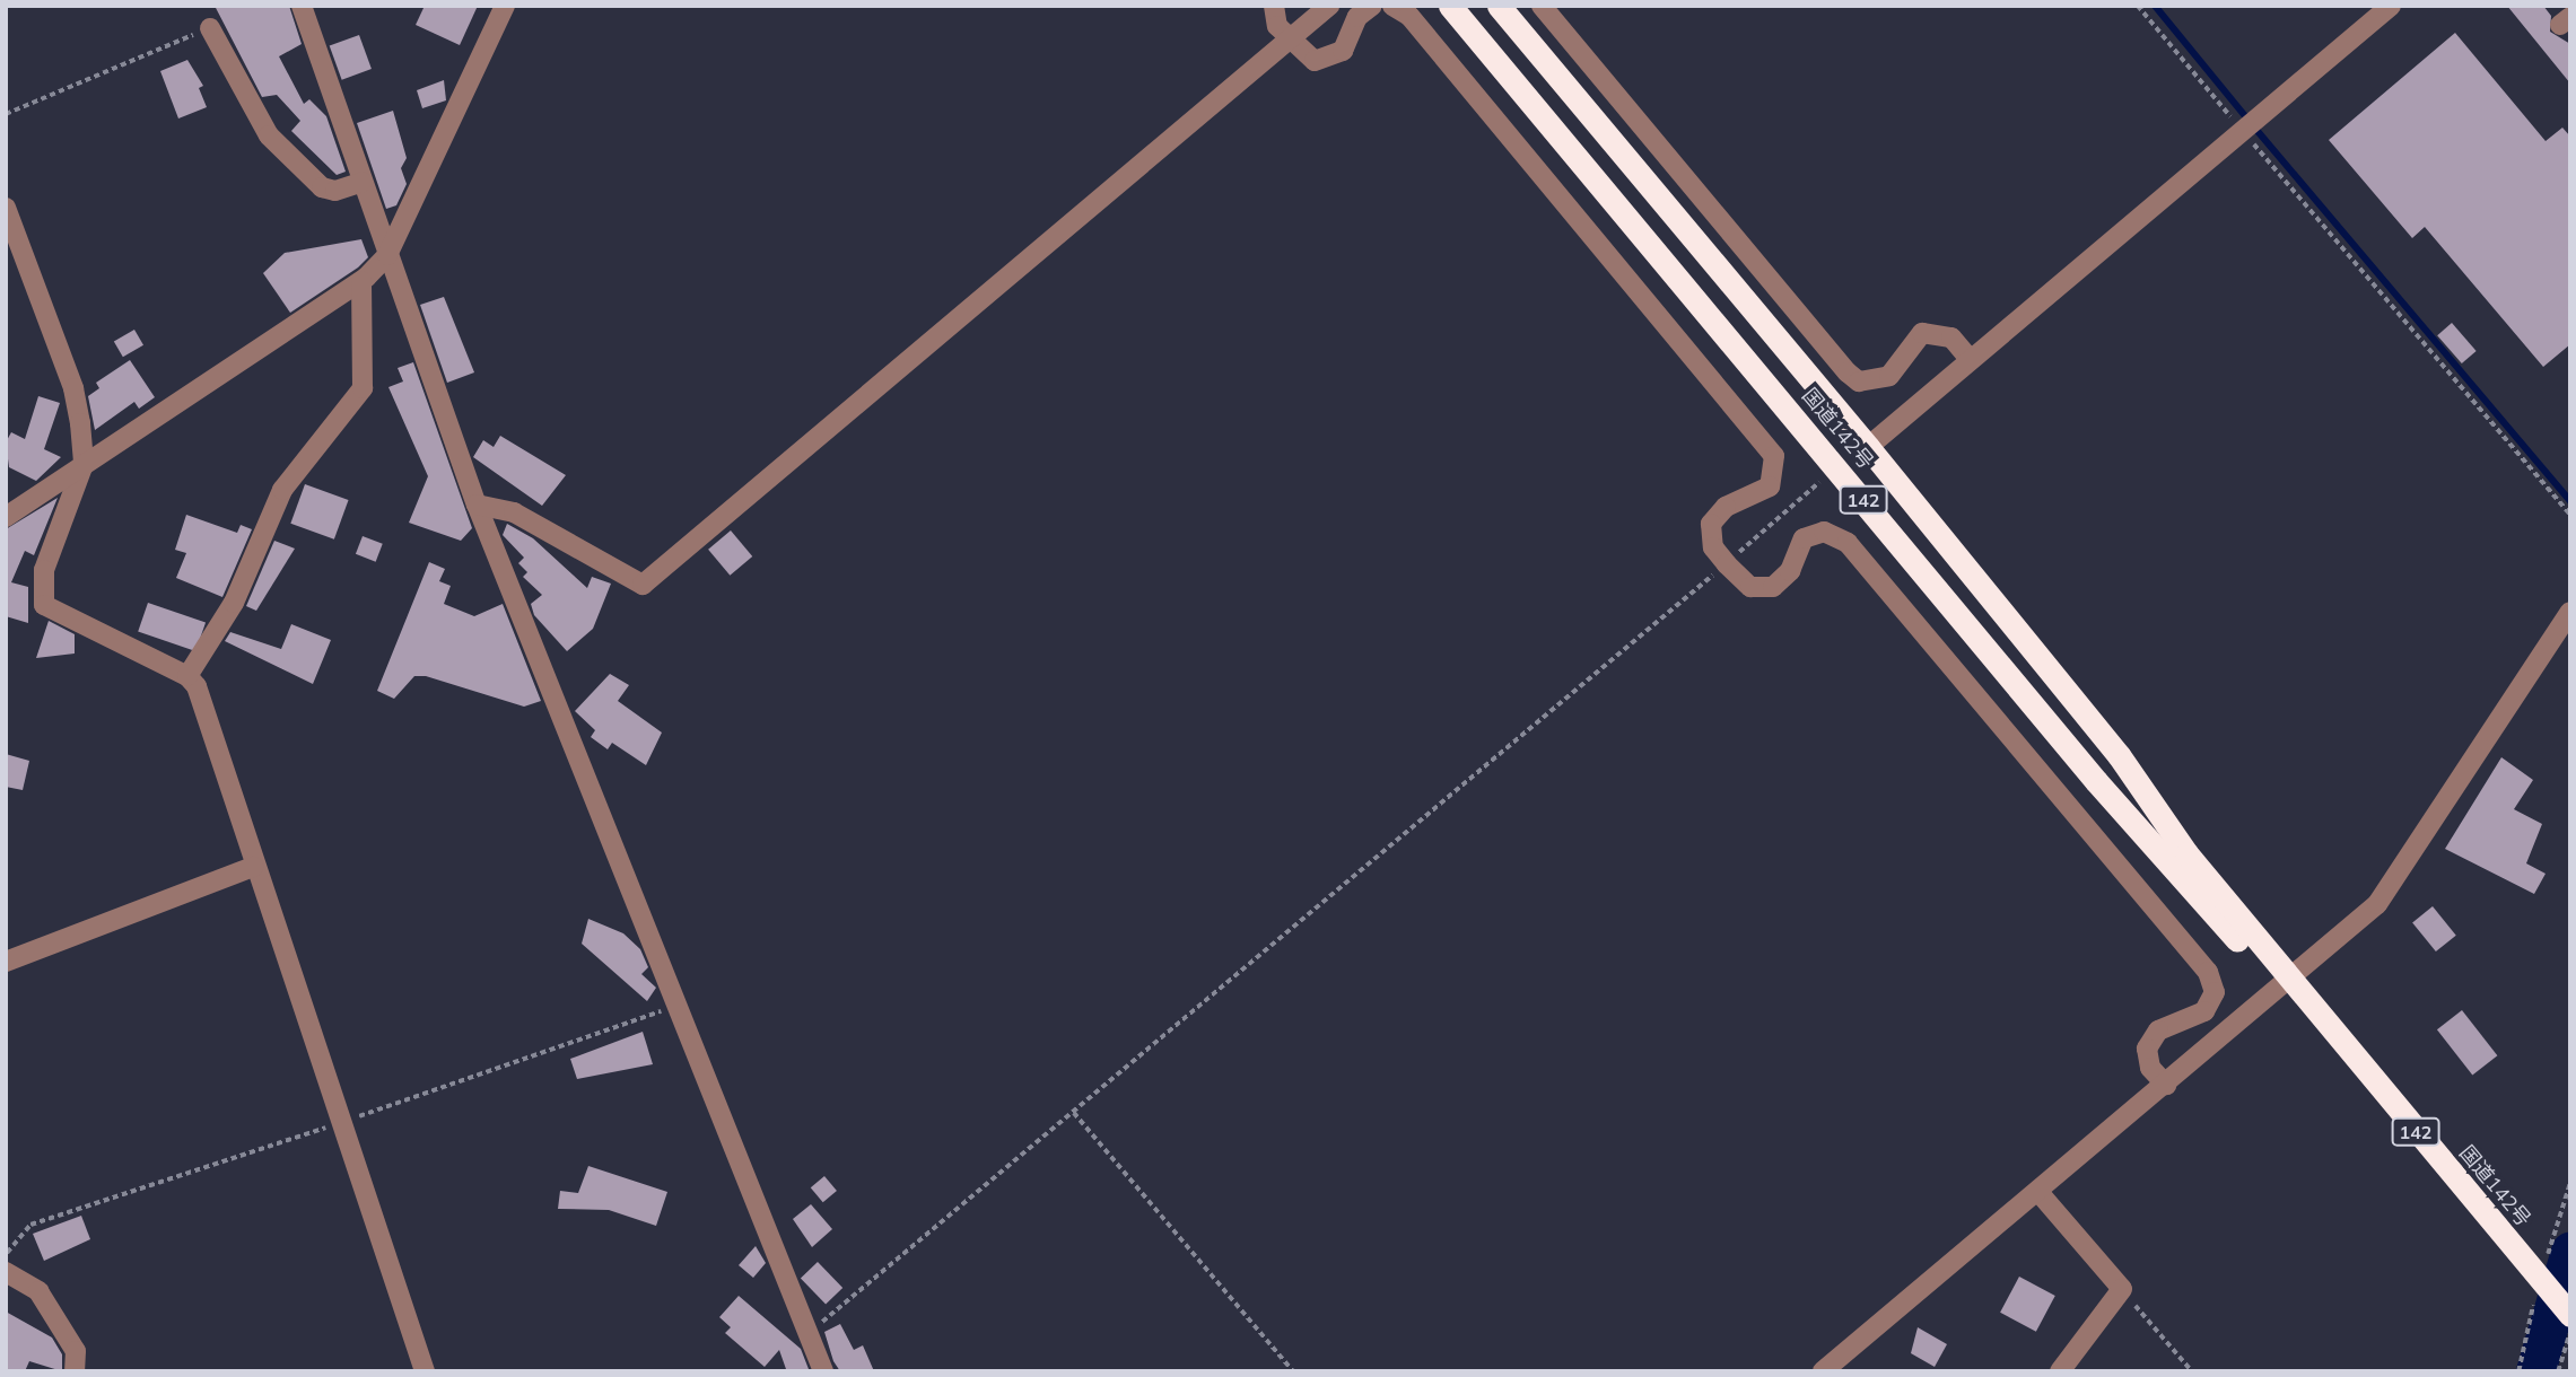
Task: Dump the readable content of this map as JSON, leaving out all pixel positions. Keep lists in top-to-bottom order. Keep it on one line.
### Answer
{"streets":{"highway":["国道142号","142"]}}
